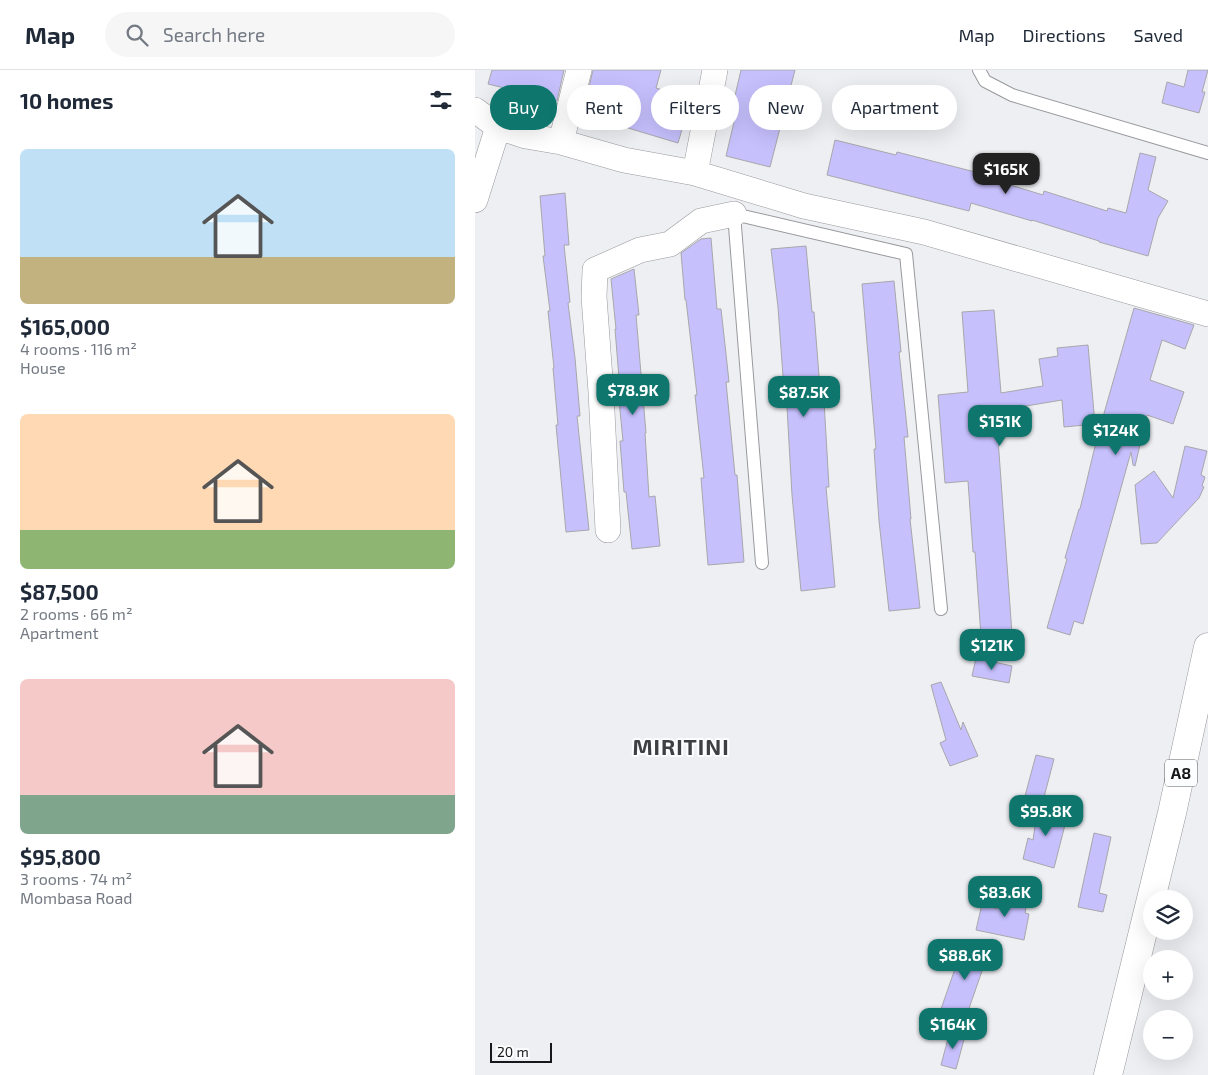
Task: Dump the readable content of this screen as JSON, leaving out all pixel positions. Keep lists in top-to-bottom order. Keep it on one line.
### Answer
{"streets":{"highway":["A8"]},"districts":["MIRITINI"],"scale_bar":"20 m","page":{"header":"Map","search":"Search here","nav":["Map","Directions","Saved"],"heading":"10 homes","chip":["Buy","Rent","Filters","New","Apartment"],"list":[{"name":"$165,000","note":"4 rooms · 116 m² · House"},{"name":"$87,500","note":"2 rooms · 66 m² · Apartment"},{"name":"$95,800","note":"3 rooms · 74 m² · Mombasa Road"}],"price":["$165K","$78.9K","$87.5K","$151K","$124K","$121K","$95.8K","$83.6K","$88.6K","$164K"],"map_buttons":["+","−"],"scale":"20 m"}}
